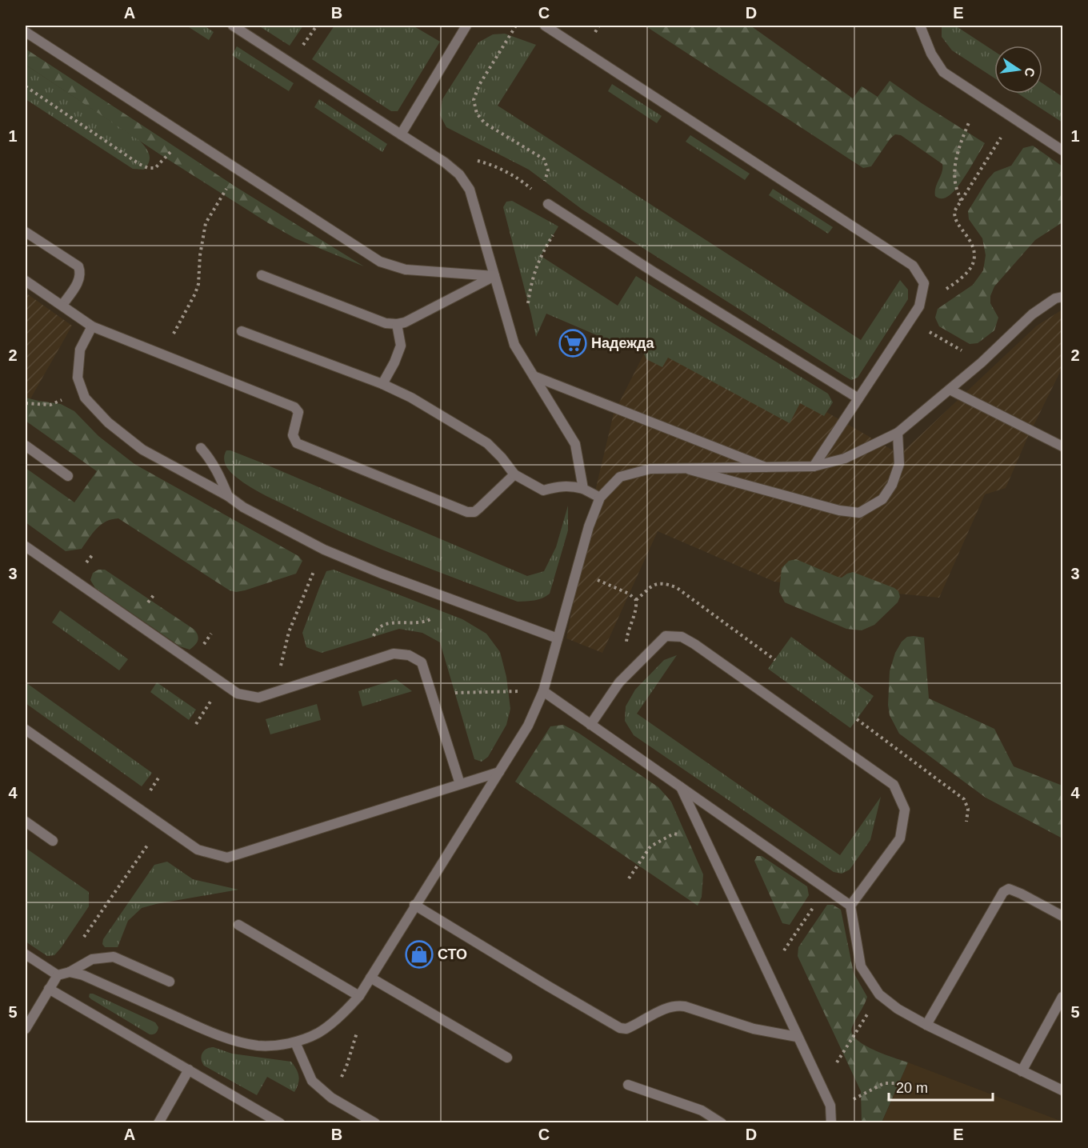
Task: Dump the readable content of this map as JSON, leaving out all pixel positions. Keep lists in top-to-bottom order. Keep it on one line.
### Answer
{"places":{"supermarket":["Надежда"],"shop":["СТО"]},"scale_bar":"20 m","north":"right","grid":{"columns":["A","B","C","D","E"],"rows":["1","2","3","4","5"]}}
